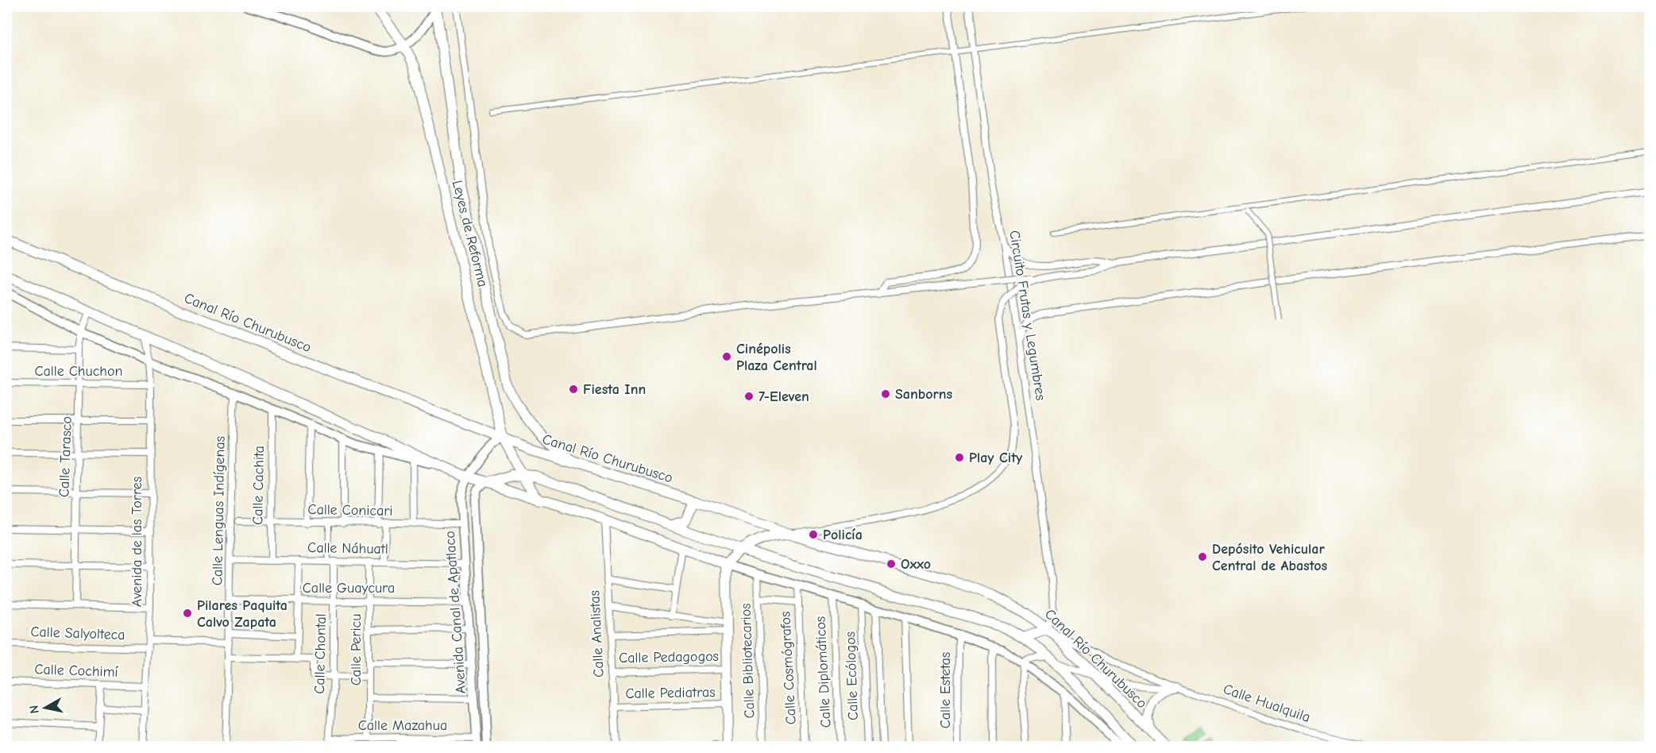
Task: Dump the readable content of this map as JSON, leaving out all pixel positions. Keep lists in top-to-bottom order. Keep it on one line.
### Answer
{"streets":{"main road":["Leyes de Reforma","Canal Río Churubusco"],"street":["Circuito Frutas y Legumbres","Calle Chuchon","Calle Tarasco","Calle Cachita","Calle Conicari","Calle Lenguas Indígenas","Avenida de las Torres","Calle Náhuatl","Calle Guaycura","Avenida Canal de Apatlaco","Calle Salyolteca","Calle Analistas","Calle Pericu","Calle Chontal","Calle Pedagogos","Calle Bibliotecarios","Calle Cosmógrafos","Calle Cochimí","Calle Diplomáticos","Calle Ecólogos","Calle Estetas","Calle Pediatras","Calle Hualquila","Calle Mazahua"]},"crossings":[["Leyes de Reforma","Canal Río Churubusco"],["Leyes de Reforma","Avenida Canal de Apatlaco"],["Circuito Frutas y Legumbres","Canal Río Churubusco"],["Circuito Frutas y Legumbres","Calle Hualquila"],["Canal Río Churubusco","Avenida Canal de Apatlaco"],["Canal Río Churubusco","Calle Hualquila"],["Calle Chuchon","Calle Tarasco"],["Calle Chuchon","Avenida de las Torres"],["Calle Cachita","Calle Conicari"],["Calle Cachita","Calle Náhuatl"],["Calle Conicari","Avenida Canal de Apatlaco"],["Calle Lenguas Indígenas","Calle Náhuatl"],["Calle Lenguas Indígenas","Calle Guaycura"],["Avenida de las Torres","Calle Salyolteca"],["Avenida de las Torres","Calle Cochimí"],["Calle Náhuatl","Avenida Canal de Apatlaco"],["Calle Náhuatl","Calle Pericu"],["Calle Náhuatl","Calle Chontal"],["Calle Guaycura","Avenida Canal de Apatlaco"],["Calle Guaycura","Calle Pericu"],["Calle Guaycura","Calle Chontal"],["Avenida Canal de Apatlaco","Calle Mazahua"],["Calle Analistas","Calle Pedagogos"],["Calle Analistas","Calle Pediatras"],["Calle Pericu","Calle Mazahua"],["Calle Chontal","Calle Mazahua"]],"places":["Cinépolis Plaza Central","Fiesta Inn","Sanborns","7-Eleven","Play City","Policía","Depósito Vehicular Central de Abastos","Oxxo","Pilares Paquita Calvo Zapata"],"north":"left"}
